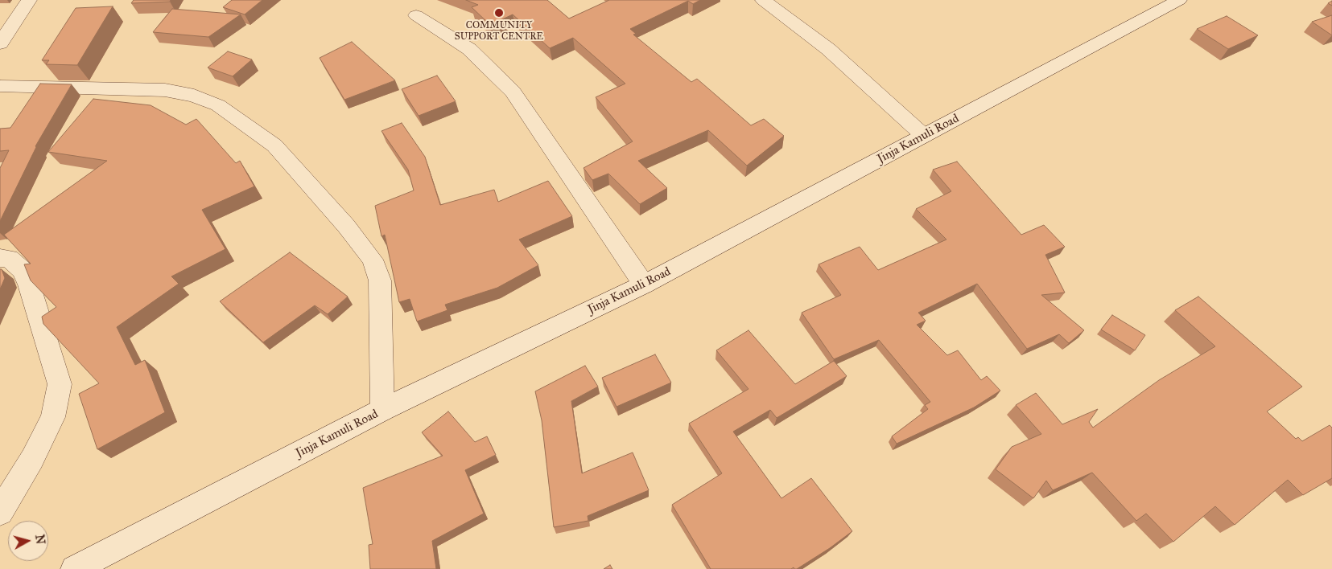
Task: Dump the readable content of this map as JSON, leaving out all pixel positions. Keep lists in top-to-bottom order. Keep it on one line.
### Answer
{"streets":{"street":["Jinja Kamuli Road"]},"places":["COMMUNITY SUPPORT CENTRE"],"north":"right"}
